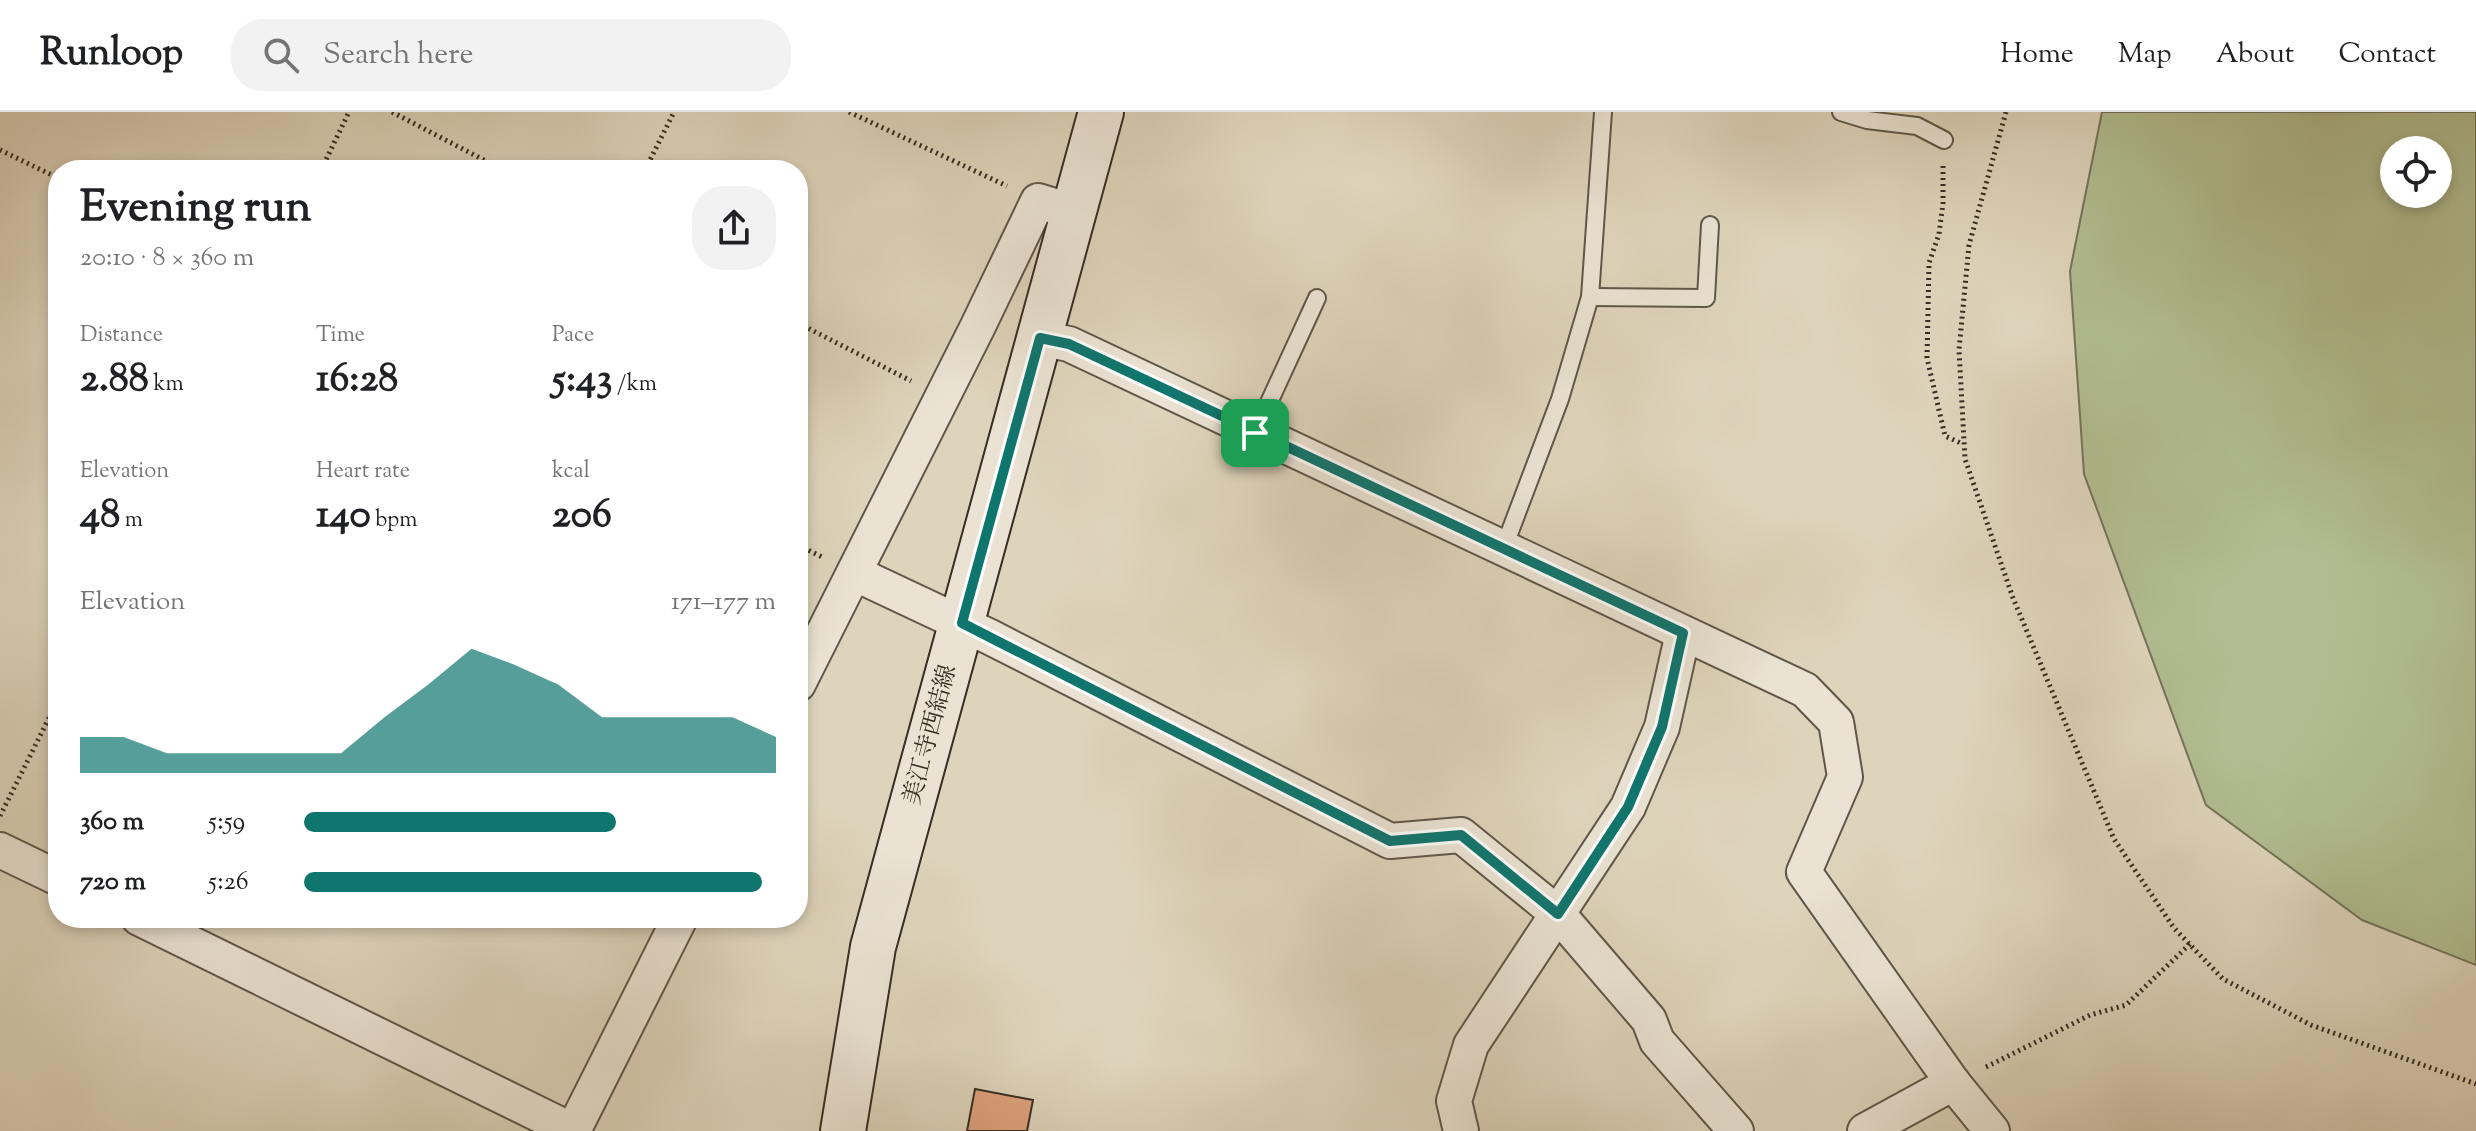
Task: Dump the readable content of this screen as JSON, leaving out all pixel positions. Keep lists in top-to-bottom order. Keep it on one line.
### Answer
{"streets":{"main road":["美江寺西結線"]},"page":{"header":"Runloop","search":"Search here","nav":["Home","Map","About","Contact"],"heading":["Evening run","20:10 · 8 × 360 m"],"stats":[["Distance","2.88 km"],["Time","16:28"],["Pace","5:43 /km"],["Elevation","48 m"],["Heart rate","140 bpm"],["kcal","206"]],"chart":["Elevation","171–177 m"],"list":[{"name":"360 m","note":"5:59"},{"name":"720 m","note":"5:26"}]}}
